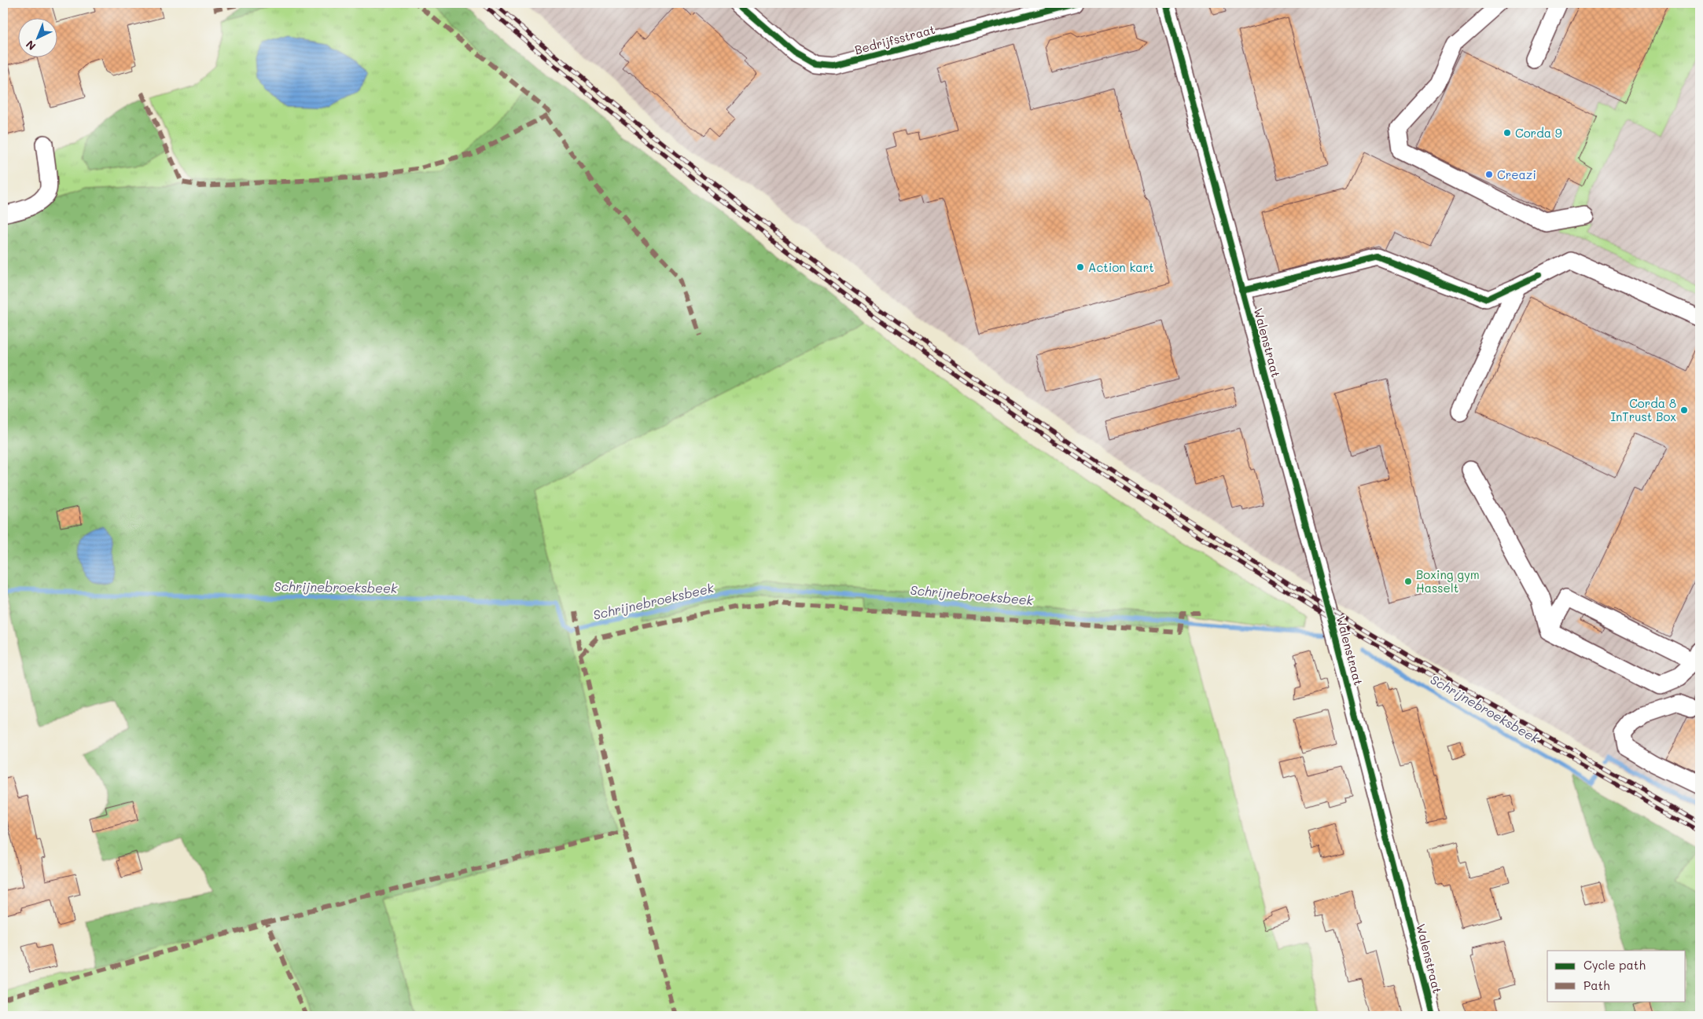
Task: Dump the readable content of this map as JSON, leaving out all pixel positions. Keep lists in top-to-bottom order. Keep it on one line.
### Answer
{"streets":{"street":["Bedrijfsstraat","Walenstraat"]},"water":["Schrijnebroeksbeek"],"places":["Corda 9","Creazi","Action kart","Corda 8 InTrust Box","Boxing gym Hasselt"],"legend":["Cycle path","Path"],"north":"bottom left"}
